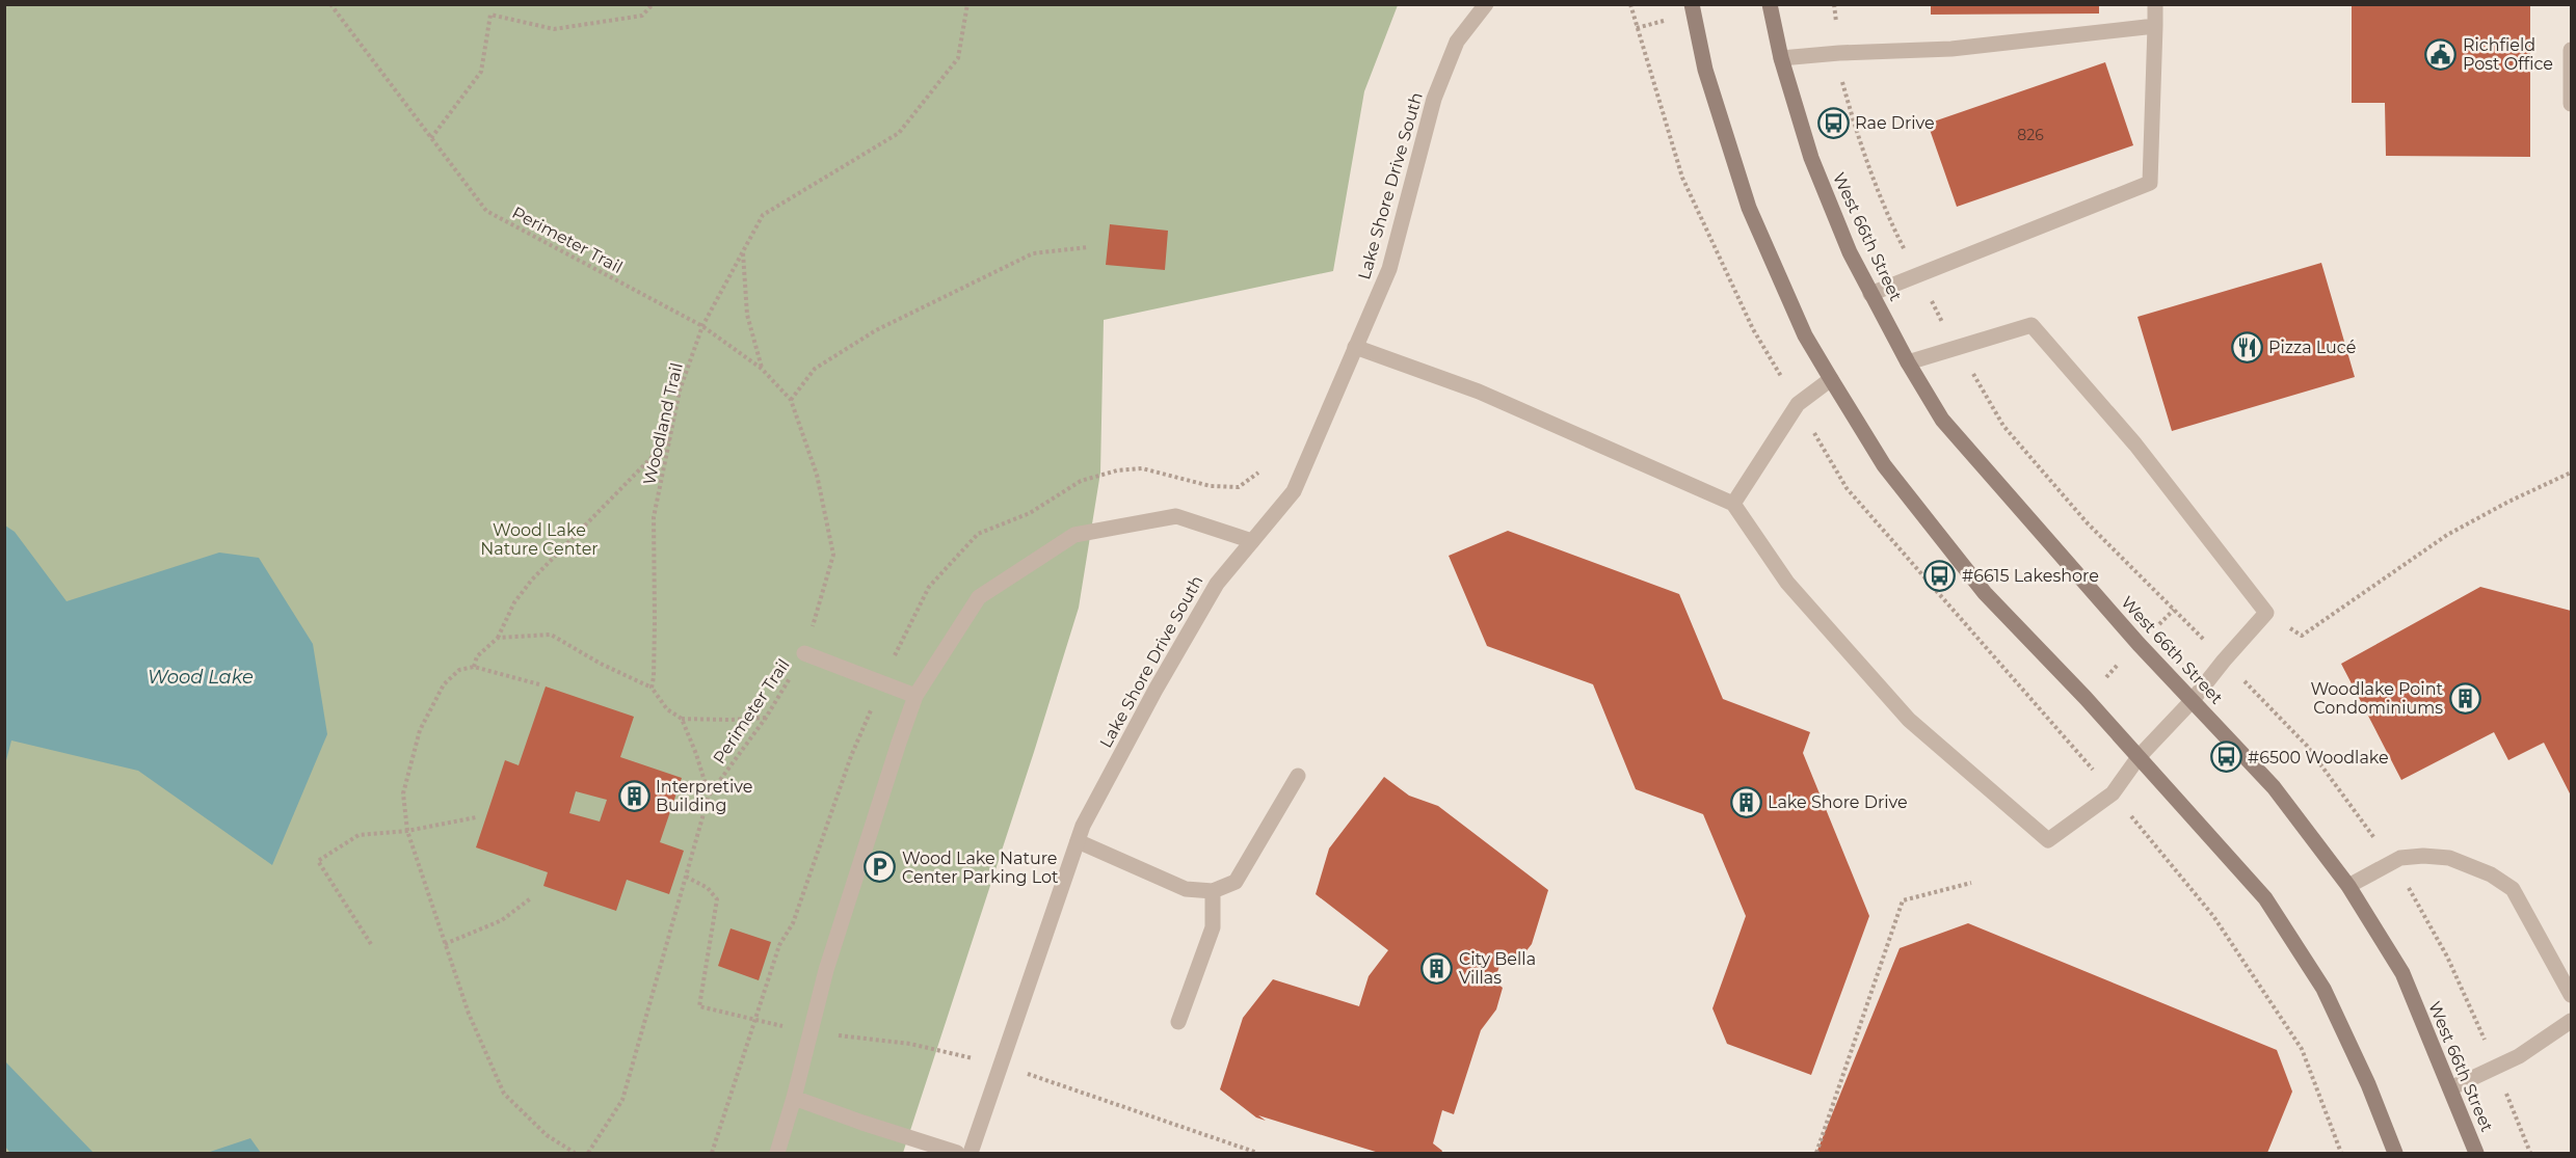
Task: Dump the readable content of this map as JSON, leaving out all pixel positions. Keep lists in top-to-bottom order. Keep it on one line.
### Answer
{"streets":{"main road":["West 66th Street"],"street":["Lake Shore Drive South"],"path":["Perimeter Trail","Woodland Trail"]},"crossings":[["Perimeter Trail","Woodland Trail"]],"water":["Wood Lake"],"parks":["Wood Lake Nature Center"],"places":{"public building":["Richfield Post Office"],"bus stop":["Rae Drive","#6615 Lakeshore","#6500 Woodlake"],"restaurant":["Pizza Lucé"],"building":["Woodlake Point Condominiums","Interpretive Building","Lake Shore Drive","City Bella Villas"],"parking":["Wood Lake Nature Center Parking Lot"]},"house_numbers":["826"]}
